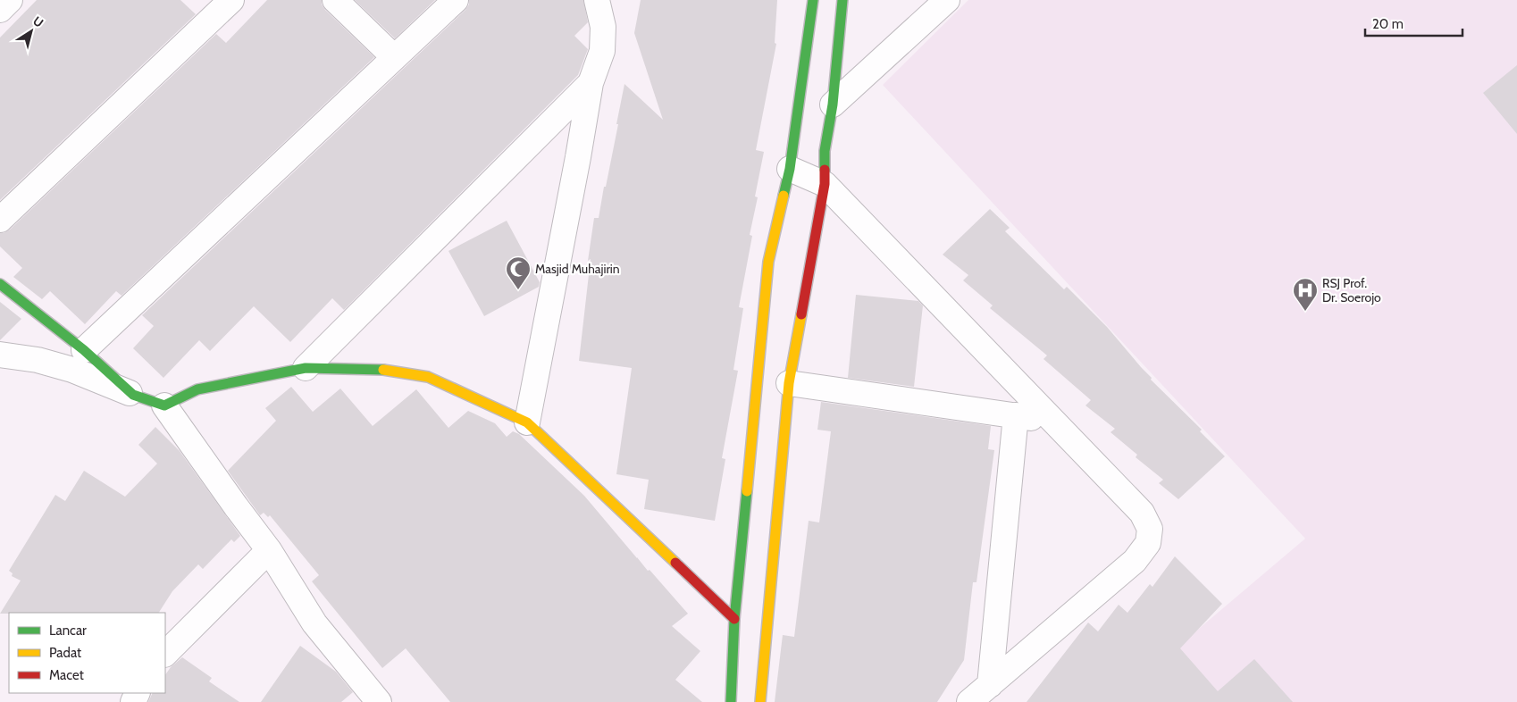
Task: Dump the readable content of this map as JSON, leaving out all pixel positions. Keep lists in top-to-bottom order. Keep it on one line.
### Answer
{"places":{"mosque":["Masjid Muhajirin"],"hospital":["RSJ Prof. Dr. Soerojo"]},"legend":["Lancar","Padat","Macet"],"scale_bar":"20 m","north":"top right"}
